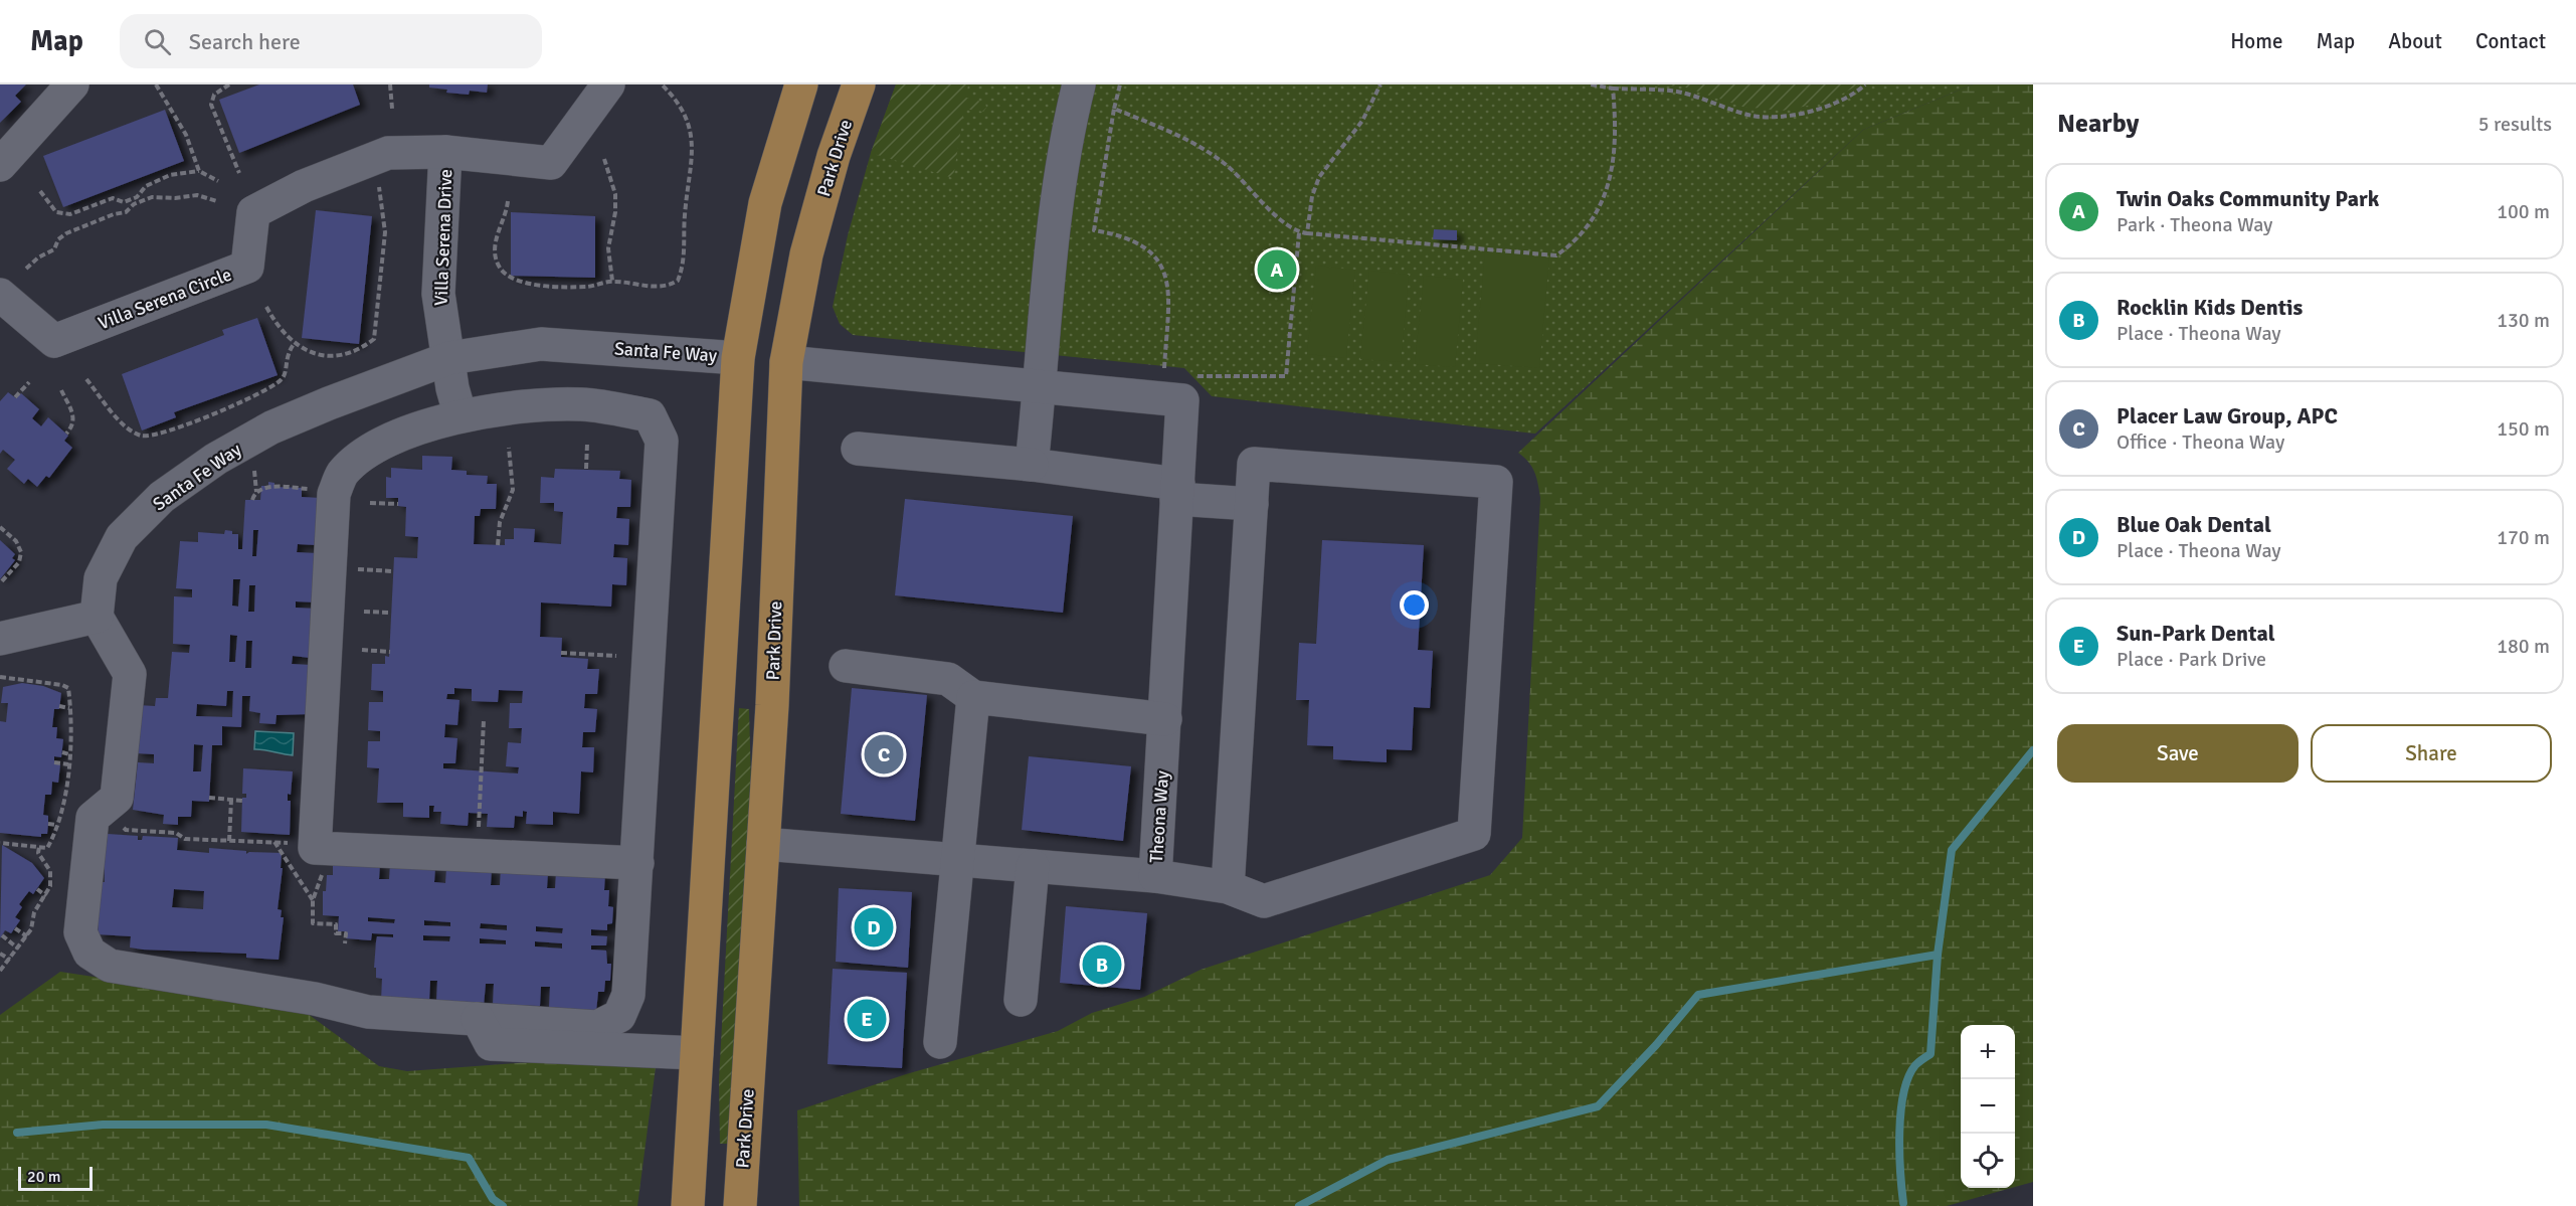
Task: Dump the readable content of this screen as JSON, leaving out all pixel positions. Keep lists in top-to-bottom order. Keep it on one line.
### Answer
{"streets":{"main road":["Park Drive"],"street":["Villa Serena Drive","Villa Serena Circle","Santa Fe Way","Theona Way"]},"crossings":[["Park Drive","Theona Way"],["Villa Serena Drive","Villa Serena Circle"],["Villa Serena Drive","Santa Fe Way"]],"scale_bar":"20 m","page":{"header":"Map","search":"Search here","nav":["Home","Map","About","Contact"],"heading":["Nearby","5 results"],"list":[{"mark":"A","name":"Twin Oaks Community Park","note":"Park · Theona Way","value":"100 m"},{"mark":"B","name":"Rocklin Kids Dentis","note":"Place · Theona Way","value":"130 m"},{"mark":"C","name":"Placer Law Group, APC","note":"Office · Theona Way","value":"150 m"},{"mark":"D","name":"Blue Oak Dental","note":"Place · Theona Way","value":"170 m"},{"mark":"E","name":"Sun-Park Dental","note":"Place · Park Drive","value":"180 m"}],"pins":["A","C","D","B","E"],"buttons":["Save","Share"],"map_buttons":["+","−"],"scale":"20 m"}}
